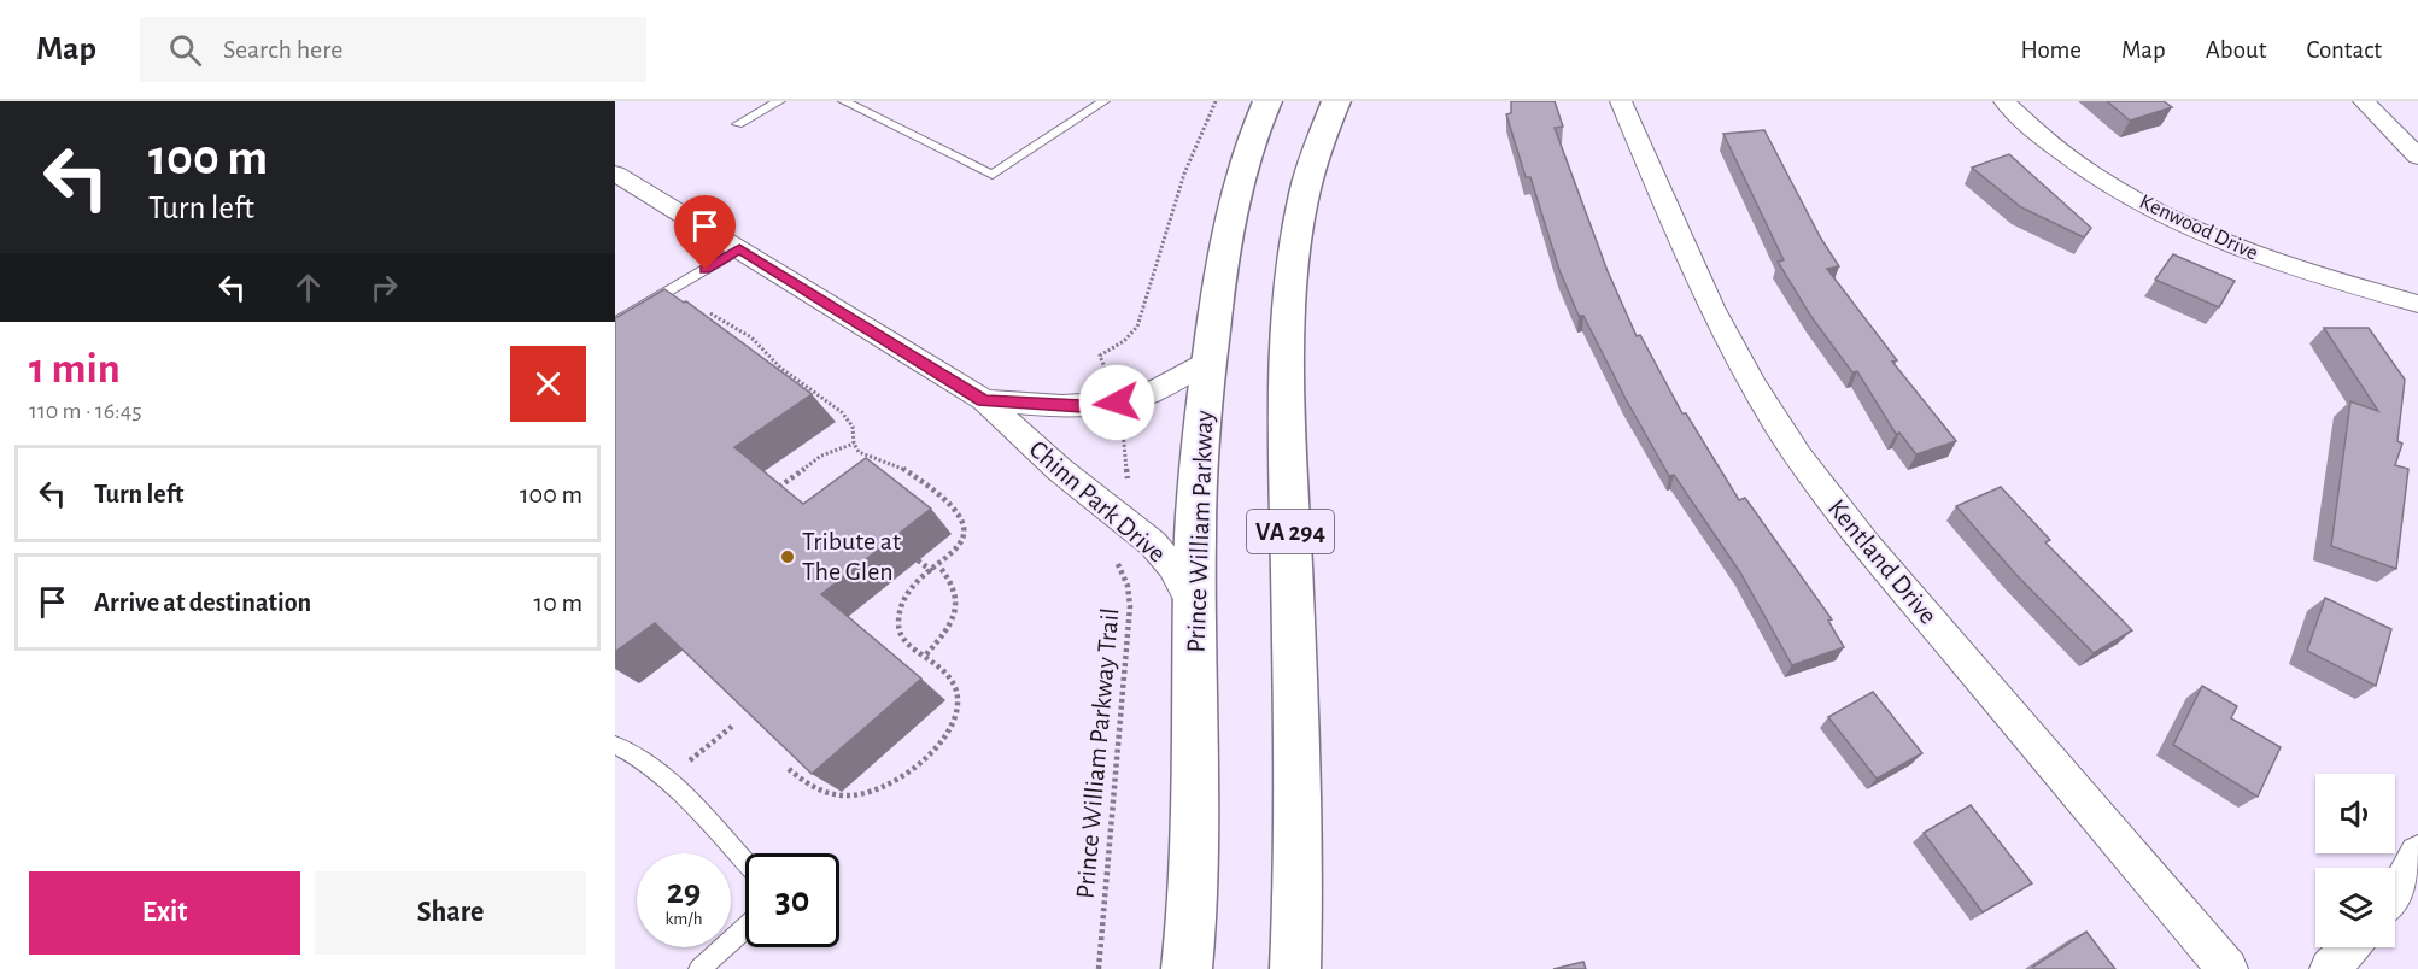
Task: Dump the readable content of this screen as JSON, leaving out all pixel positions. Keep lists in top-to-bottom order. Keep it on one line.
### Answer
{"streets":{"highway":["Prince William Parkway","VA 294"],"street":["Kenwood Drive","Chinn Park Drive","Kentland Drive"],"path":["Prince William Parkway Trail"]},"crossings":[["Chinn Park Drive","Prince William Parkway"]],"places":["Tribute at The Glen"],"page":{"header":"Map","search":"Search here","nav":["Home","Map","About","Contact"],"turn":["100 m","Turn left"],"heading":["1 min","110 m · 16:45"],"list":[{"name":"Turn left","value":"100 m"},{"name":"Arrive at destination","value":"10 m"}],"speed":"29 km/h","limit":"30","buttons":["Exit","Share"]}}
